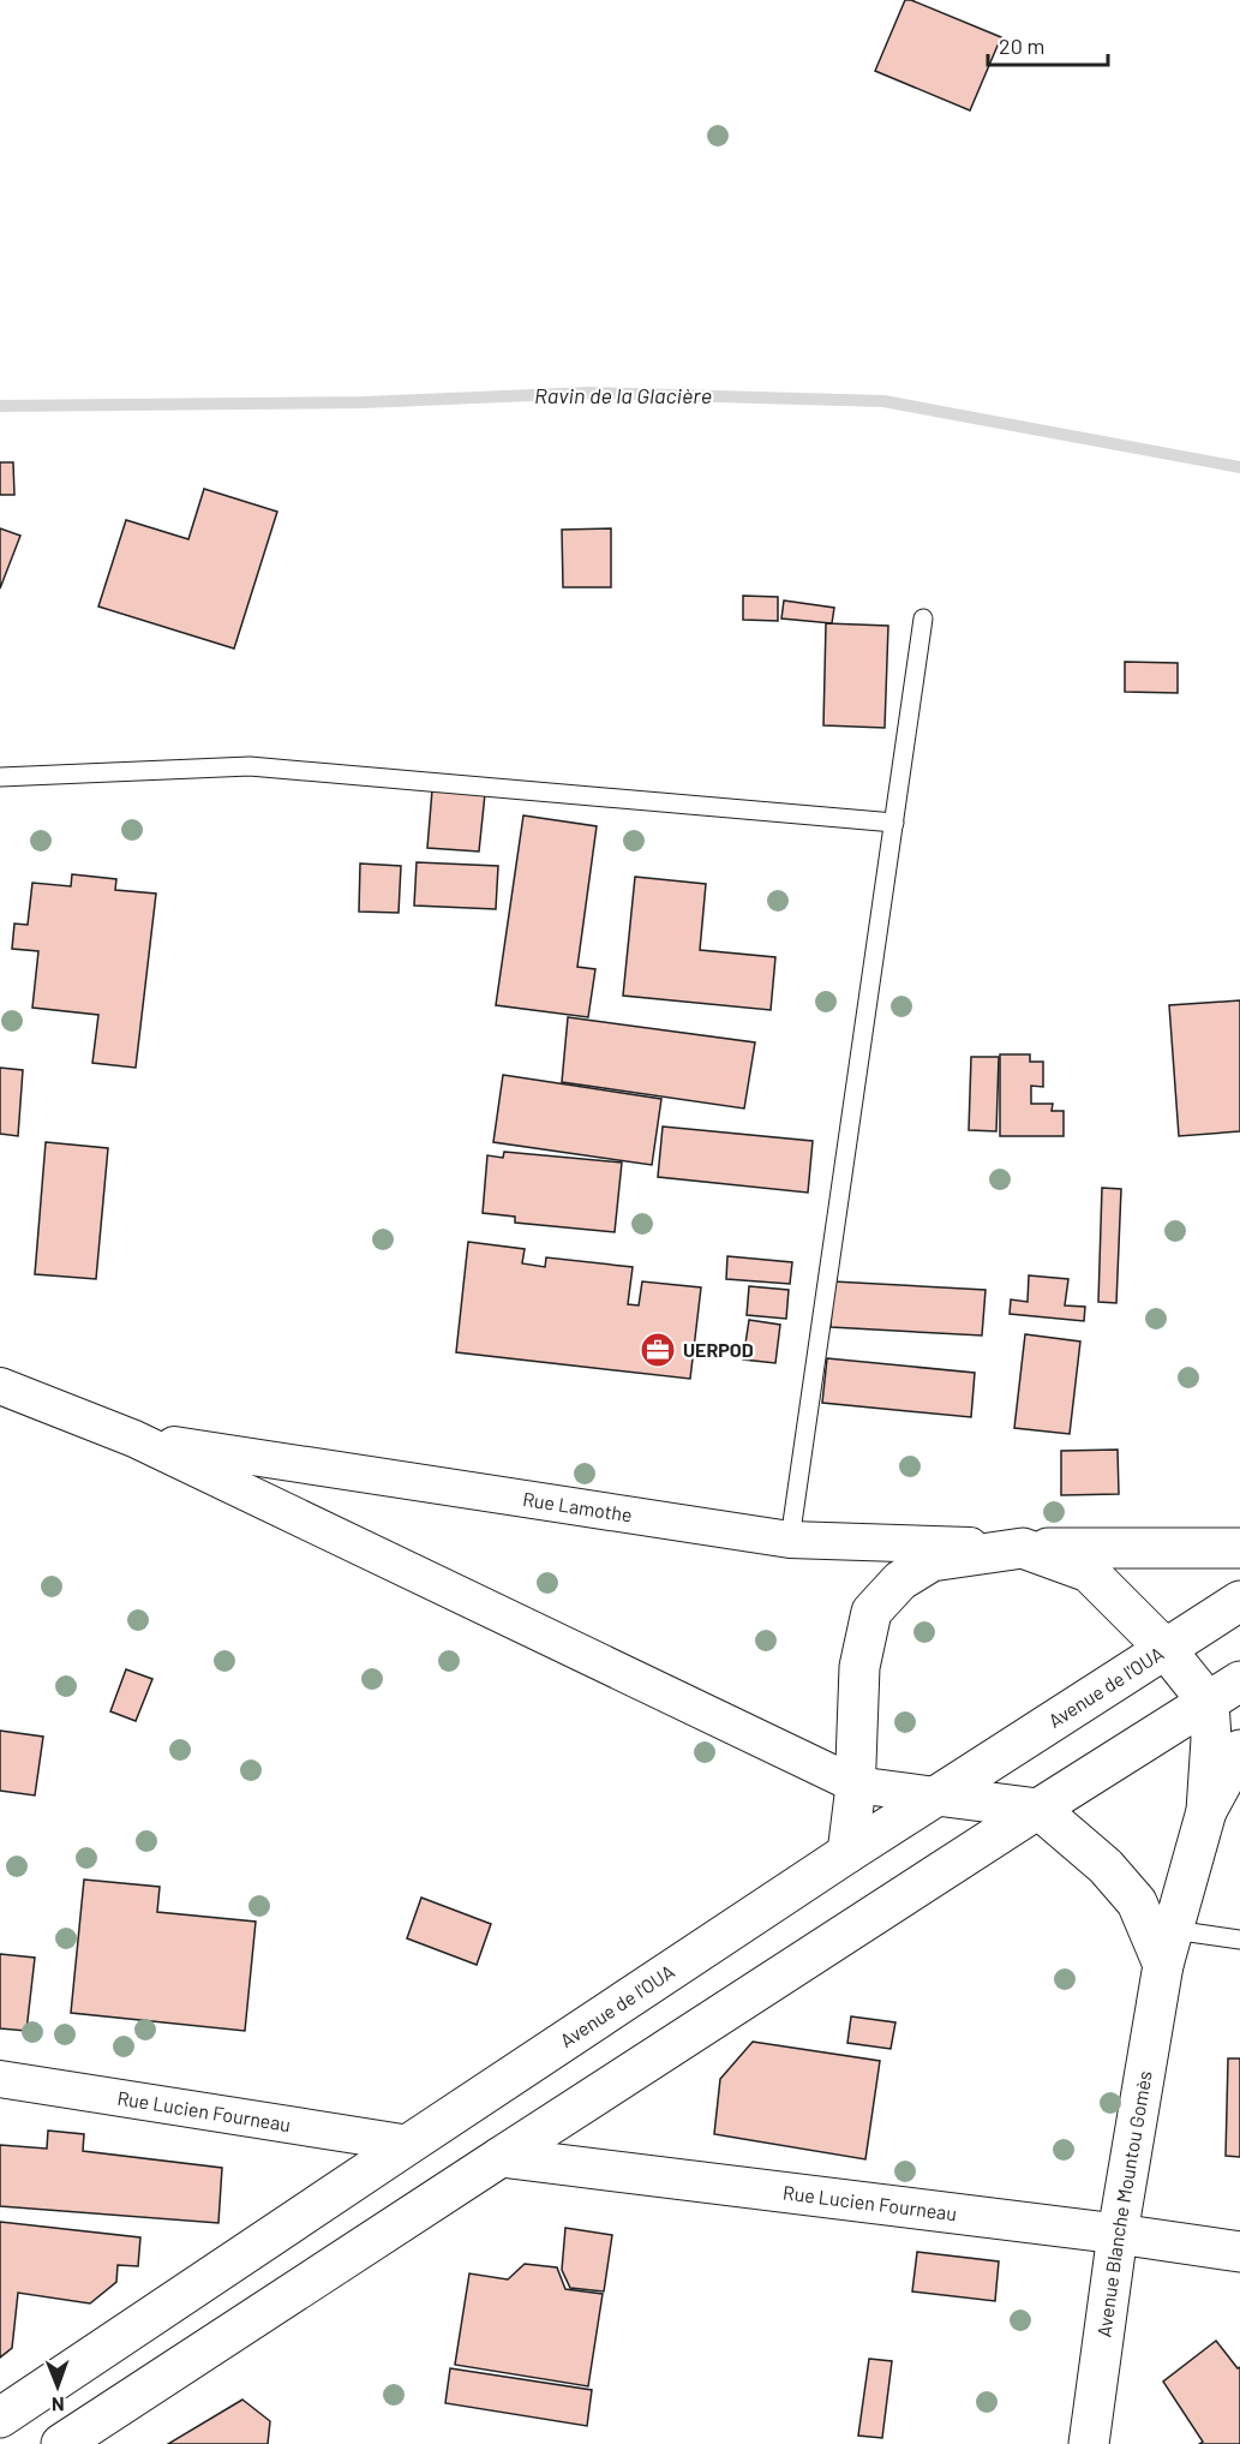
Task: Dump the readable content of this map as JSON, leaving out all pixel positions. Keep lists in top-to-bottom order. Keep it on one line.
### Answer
{"streets":{"main road":["Avenue de l'OUA","Rue Lucien Fourneau","Avenue Blanche Mountou Gomès"],"street":["Rue Lamothe"]},"crossings":[["Rue Lamothe","Avenue de l'OUA"],["Avenue de l'OUA","Rue Lucien Fourneau"],["Rue Lucien Fourneau","Avenue Blanche Mountou Gomès"]],"water":["Ravin de la Glacière"],"places":{"office":["UERPOD"]},"scale_bar":"20 m","north":"bottom"}
